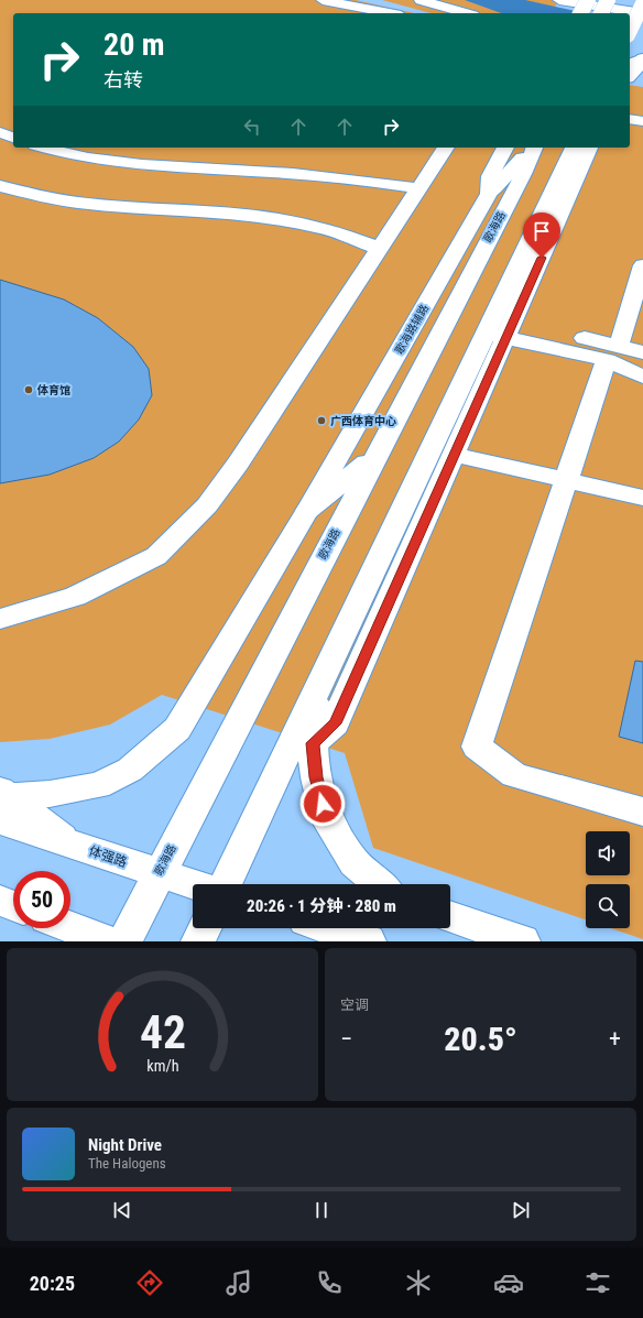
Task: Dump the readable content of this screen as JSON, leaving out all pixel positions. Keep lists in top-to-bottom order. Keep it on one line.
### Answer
{"streets":{"main road":["歌海路","歌海路辅路","体强路"]},"crossings":[["歌海路","体强路"],["歌海路辅路","体强路"]],"places":["体育馆","广西体育中心"],"page":{"turn":["20 m","右转"],"limit":"50","trip":"20:26 · 1 分钟 · 280 m","tile":"空调","heat":["−","20.5°","+"],"song":["Night Drive","The Halogens"],"tabs":"20:25","gauge":["42","km/h"]}}
